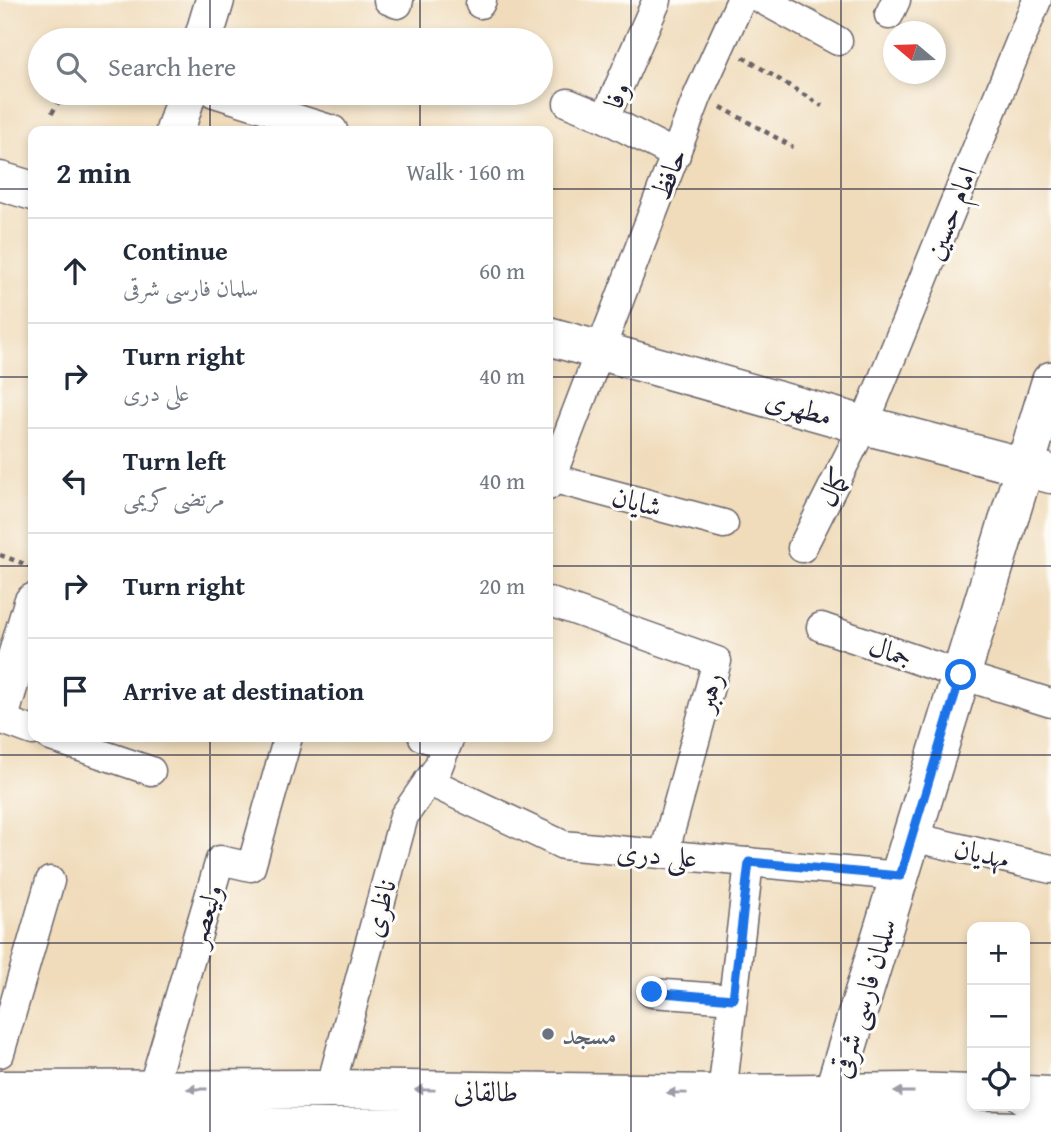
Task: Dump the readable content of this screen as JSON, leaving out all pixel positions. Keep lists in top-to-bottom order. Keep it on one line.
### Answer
{"streets":{"main road":["مطهری","سلمان فارسی شرقی","طالقانی"],"street":["وفا","حافظ","امام حسین","کمال","شایان","جمال","رهبر","مهدیان","علی دری","ناظری","ولیعصر"]},"crossings":[["وفا","حافظ"],["حافظ","مطهری"],["امام حسین","مطهری"],["امام حسین","کمال"],["مطهری","کمال"],["مطهری","سلمان فارسی شرقی"],["جمال","سلمان فارسی شرقی"],["رهبر","علی دری"],["مهدیان","سلمان فارسی شرقی"],["علی دری","ناظری"],["علی دری","سلمان فارسی شرقی"],["ناظری","طالقانی"],["ولیعصر","طالقانی"],["سلمان فارسی شرقی","طالقانی"]],"places":["مسجد"],"north":"left","page":{"search":"Search here","heading":["2 min","Walk · 160 m"],"list":[["Continue","سلمان فارسی شرقی","60 m"],["Turn right","علی دری","40 m"],["Turn left","مرتضی کریمی","40 m"],["Turn right","20 m"],"Arrive at destination"],"map_buttons":["+","−"]}}
